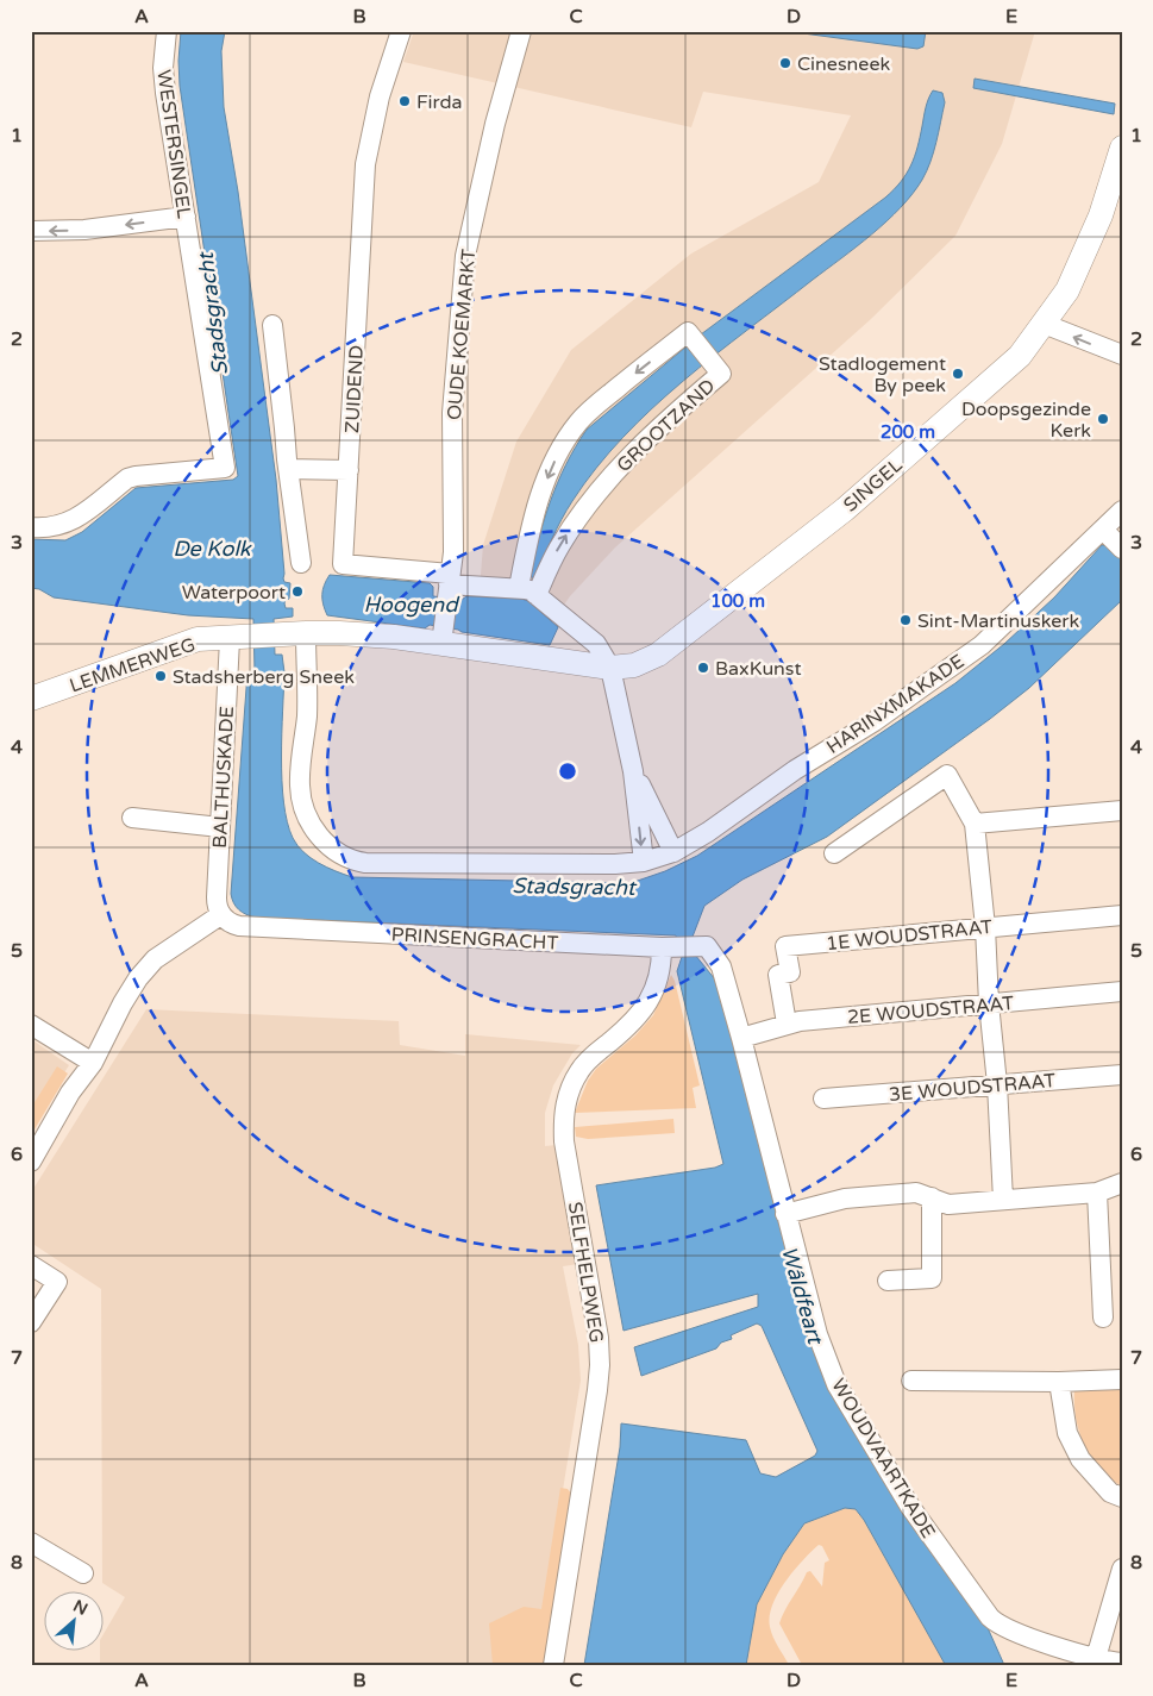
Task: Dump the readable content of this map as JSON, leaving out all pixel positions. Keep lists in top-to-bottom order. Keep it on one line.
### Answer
{"streets":{"main road":["SINGEL","LEMMERWEG"],"street":["WESTERSINGEL","OUDE KOEMARKT","ZUIDEND","GROOTZAND","HARINXMAKADE","BALTHUSKADE","1E WOUDSTRAAT","PRINSENGRACHT","2E WOUDSTRAAT","3E WOUDSTRAAT","SELFHELPWEG","WOUDVAARTKADE"]},"crossings":[["OUDE KOEMARKT","ZUIDEND"],["LEMMERWEG","HARINXMAKADE"],["LEMMERWEG","BALTHUSKADE"],["BALTHUSKADE","PRINSENGRACHT"],["1E WOUDSTRAAT","2E WOUDSTRAAT"],["PRINSENGRACHT","SELFHELPWEG"],["PRINSENGRACHT","WOUDVAARTKADE"],["2E WOUDSTRAAT","WOUDVAARTKADE"],["SELFHELPWEG","WOUDVAARTKADE"]],"water":["Stadsgracht","De Kolk","Hoogend","Wâldfeart"],"places":["Cinesneek","Firda","Stadlogement By peek","Doopsgezinde Kerk","Waterpoort","Sint-Martinuskerk","BaxKunst","Stadsherberg Sneek"],"north":"top right","grid":{"columns":["A","B","C","D","E"],"rows":["1","2","3","4","5","6","7","8"]},"rings":["200 m","100 m"]}
